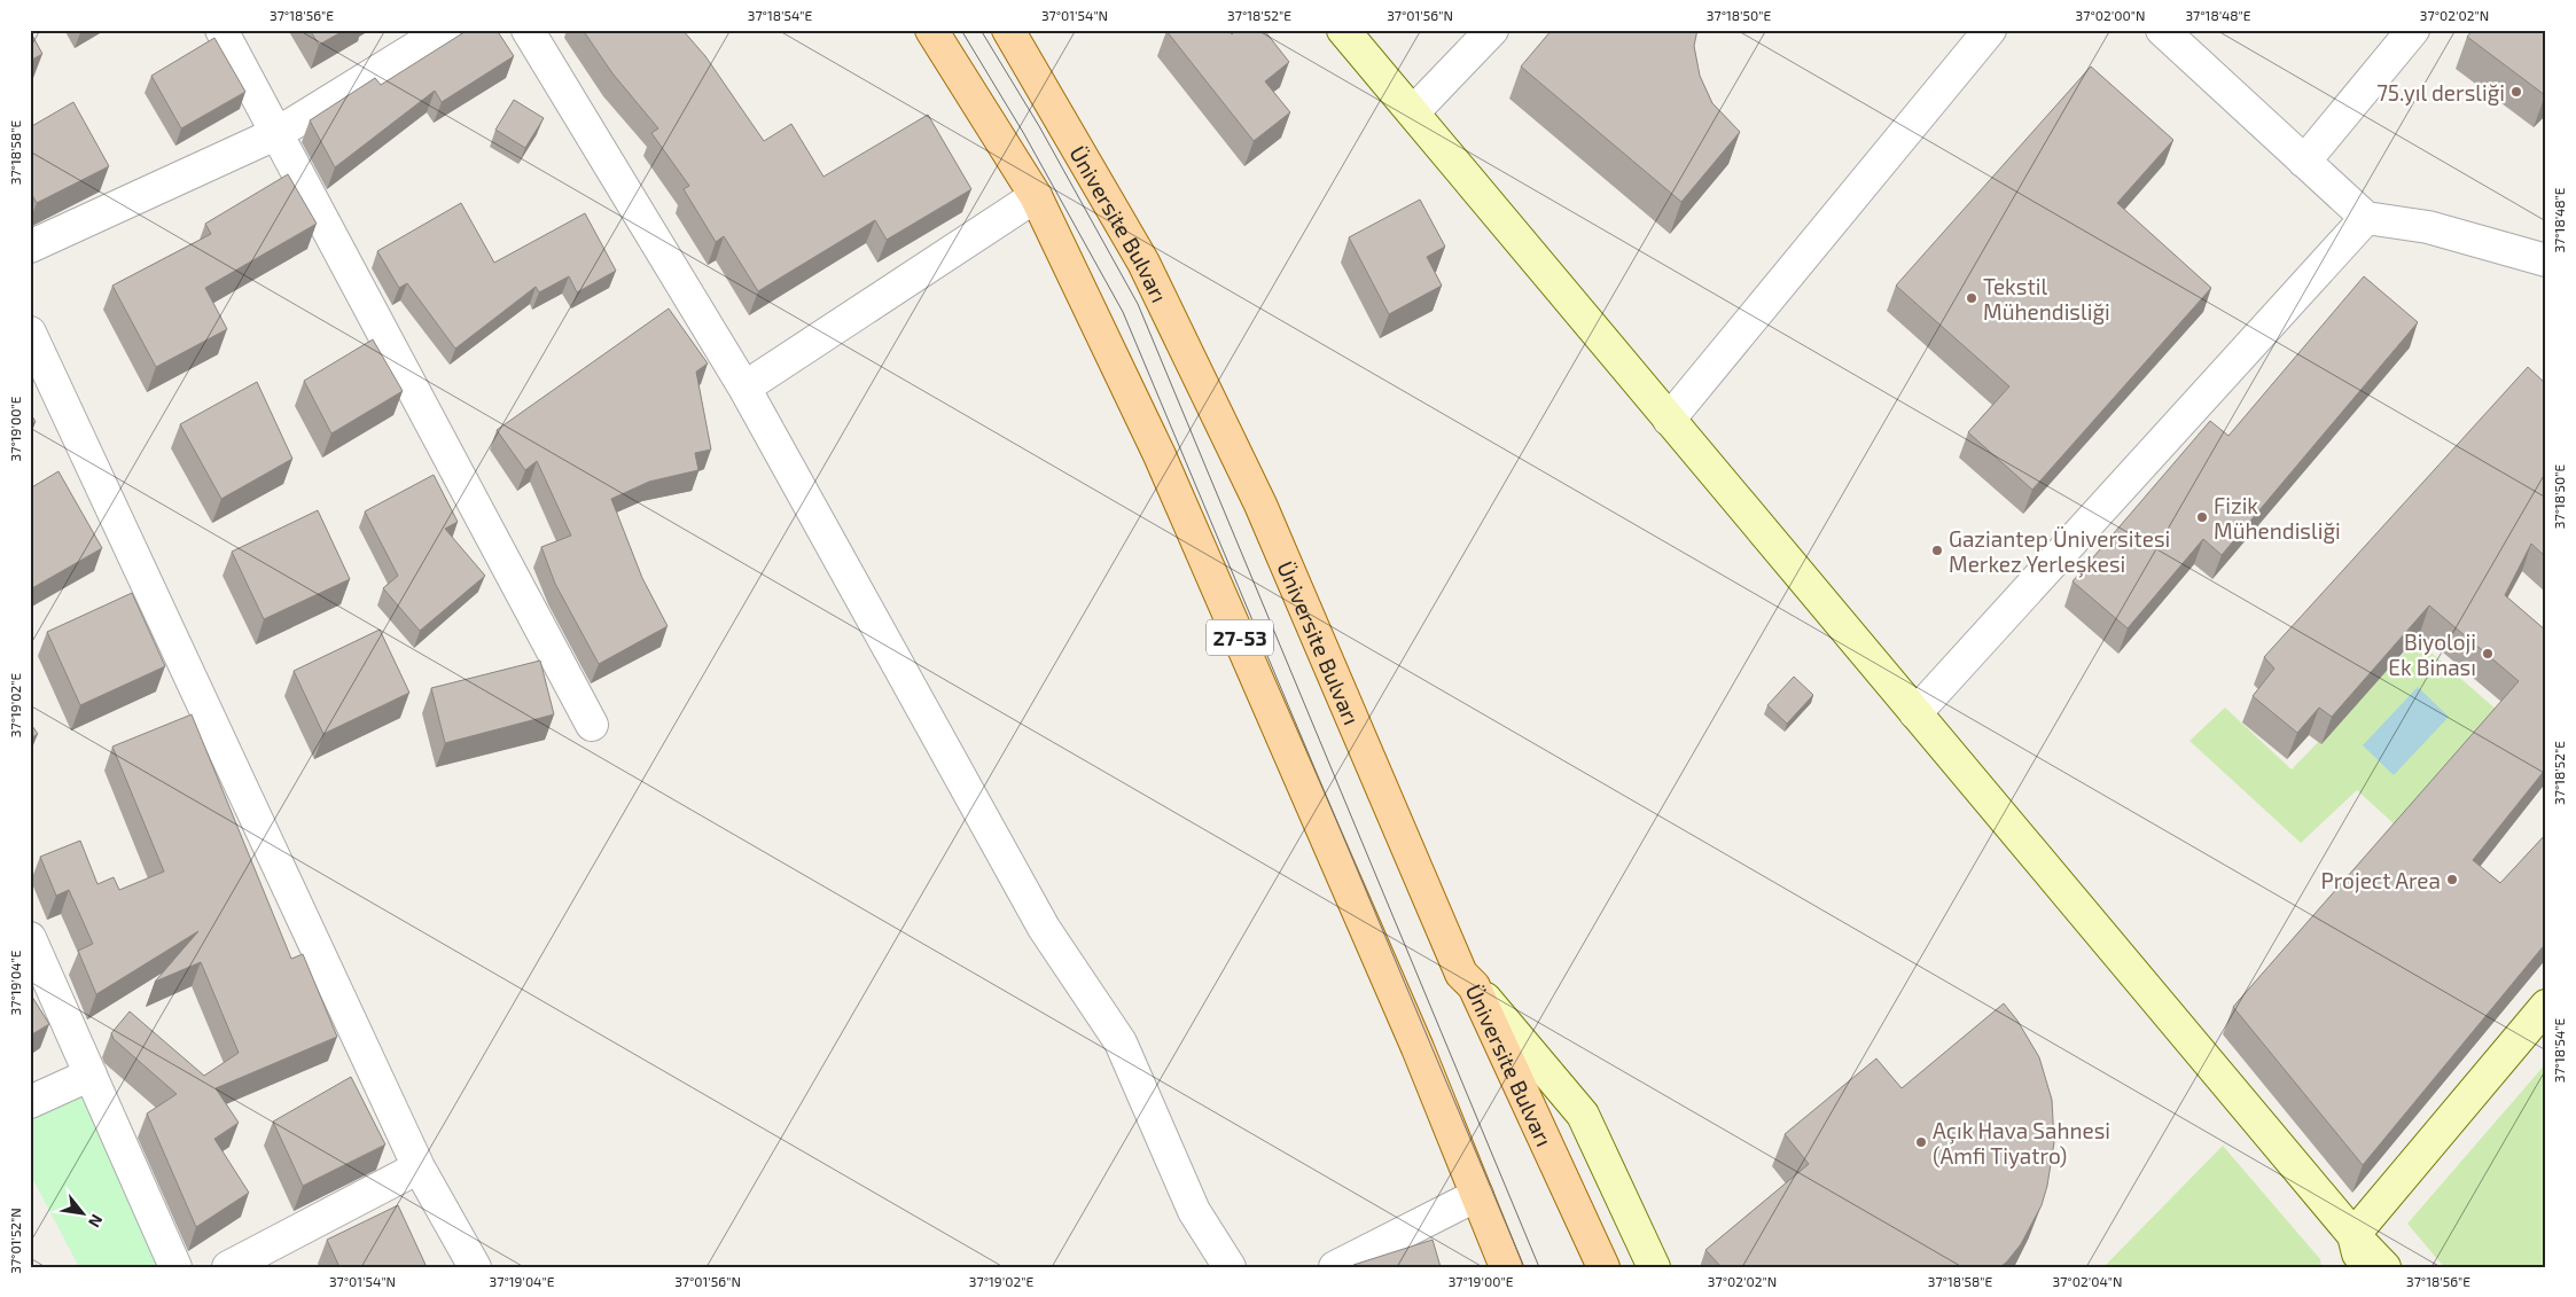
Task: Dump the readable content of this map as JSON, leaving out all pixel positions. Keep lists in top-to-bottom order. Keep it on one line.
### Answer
{"streets":{"main road":["Üniversite Bulvarı","27-53"]},"places":["75.yıl dersliği","Tekstil Mühendisliği","Fizik Mühendisliği","Gaziantep Üniversitesi Merkez Yerleşkesi","Biyoloji Ek Binası","Project Area","Açık Hava Sahnesi (Amfi Tiyatro)"],"north":"bottom right","coordinates":["37°18'56\"E","37°18'54\"E","37°01'54\"N","37°18'52\"E","37°01'56\"N","37°18'50\"E","37°02'00\"N","37°18'48\"E","37°02'02\"N","37°18'58\"E","37°19'00\"E","37°19'02\"E","37°19'04\"E","37°01'52\"N","37°02'04\"N"]}
